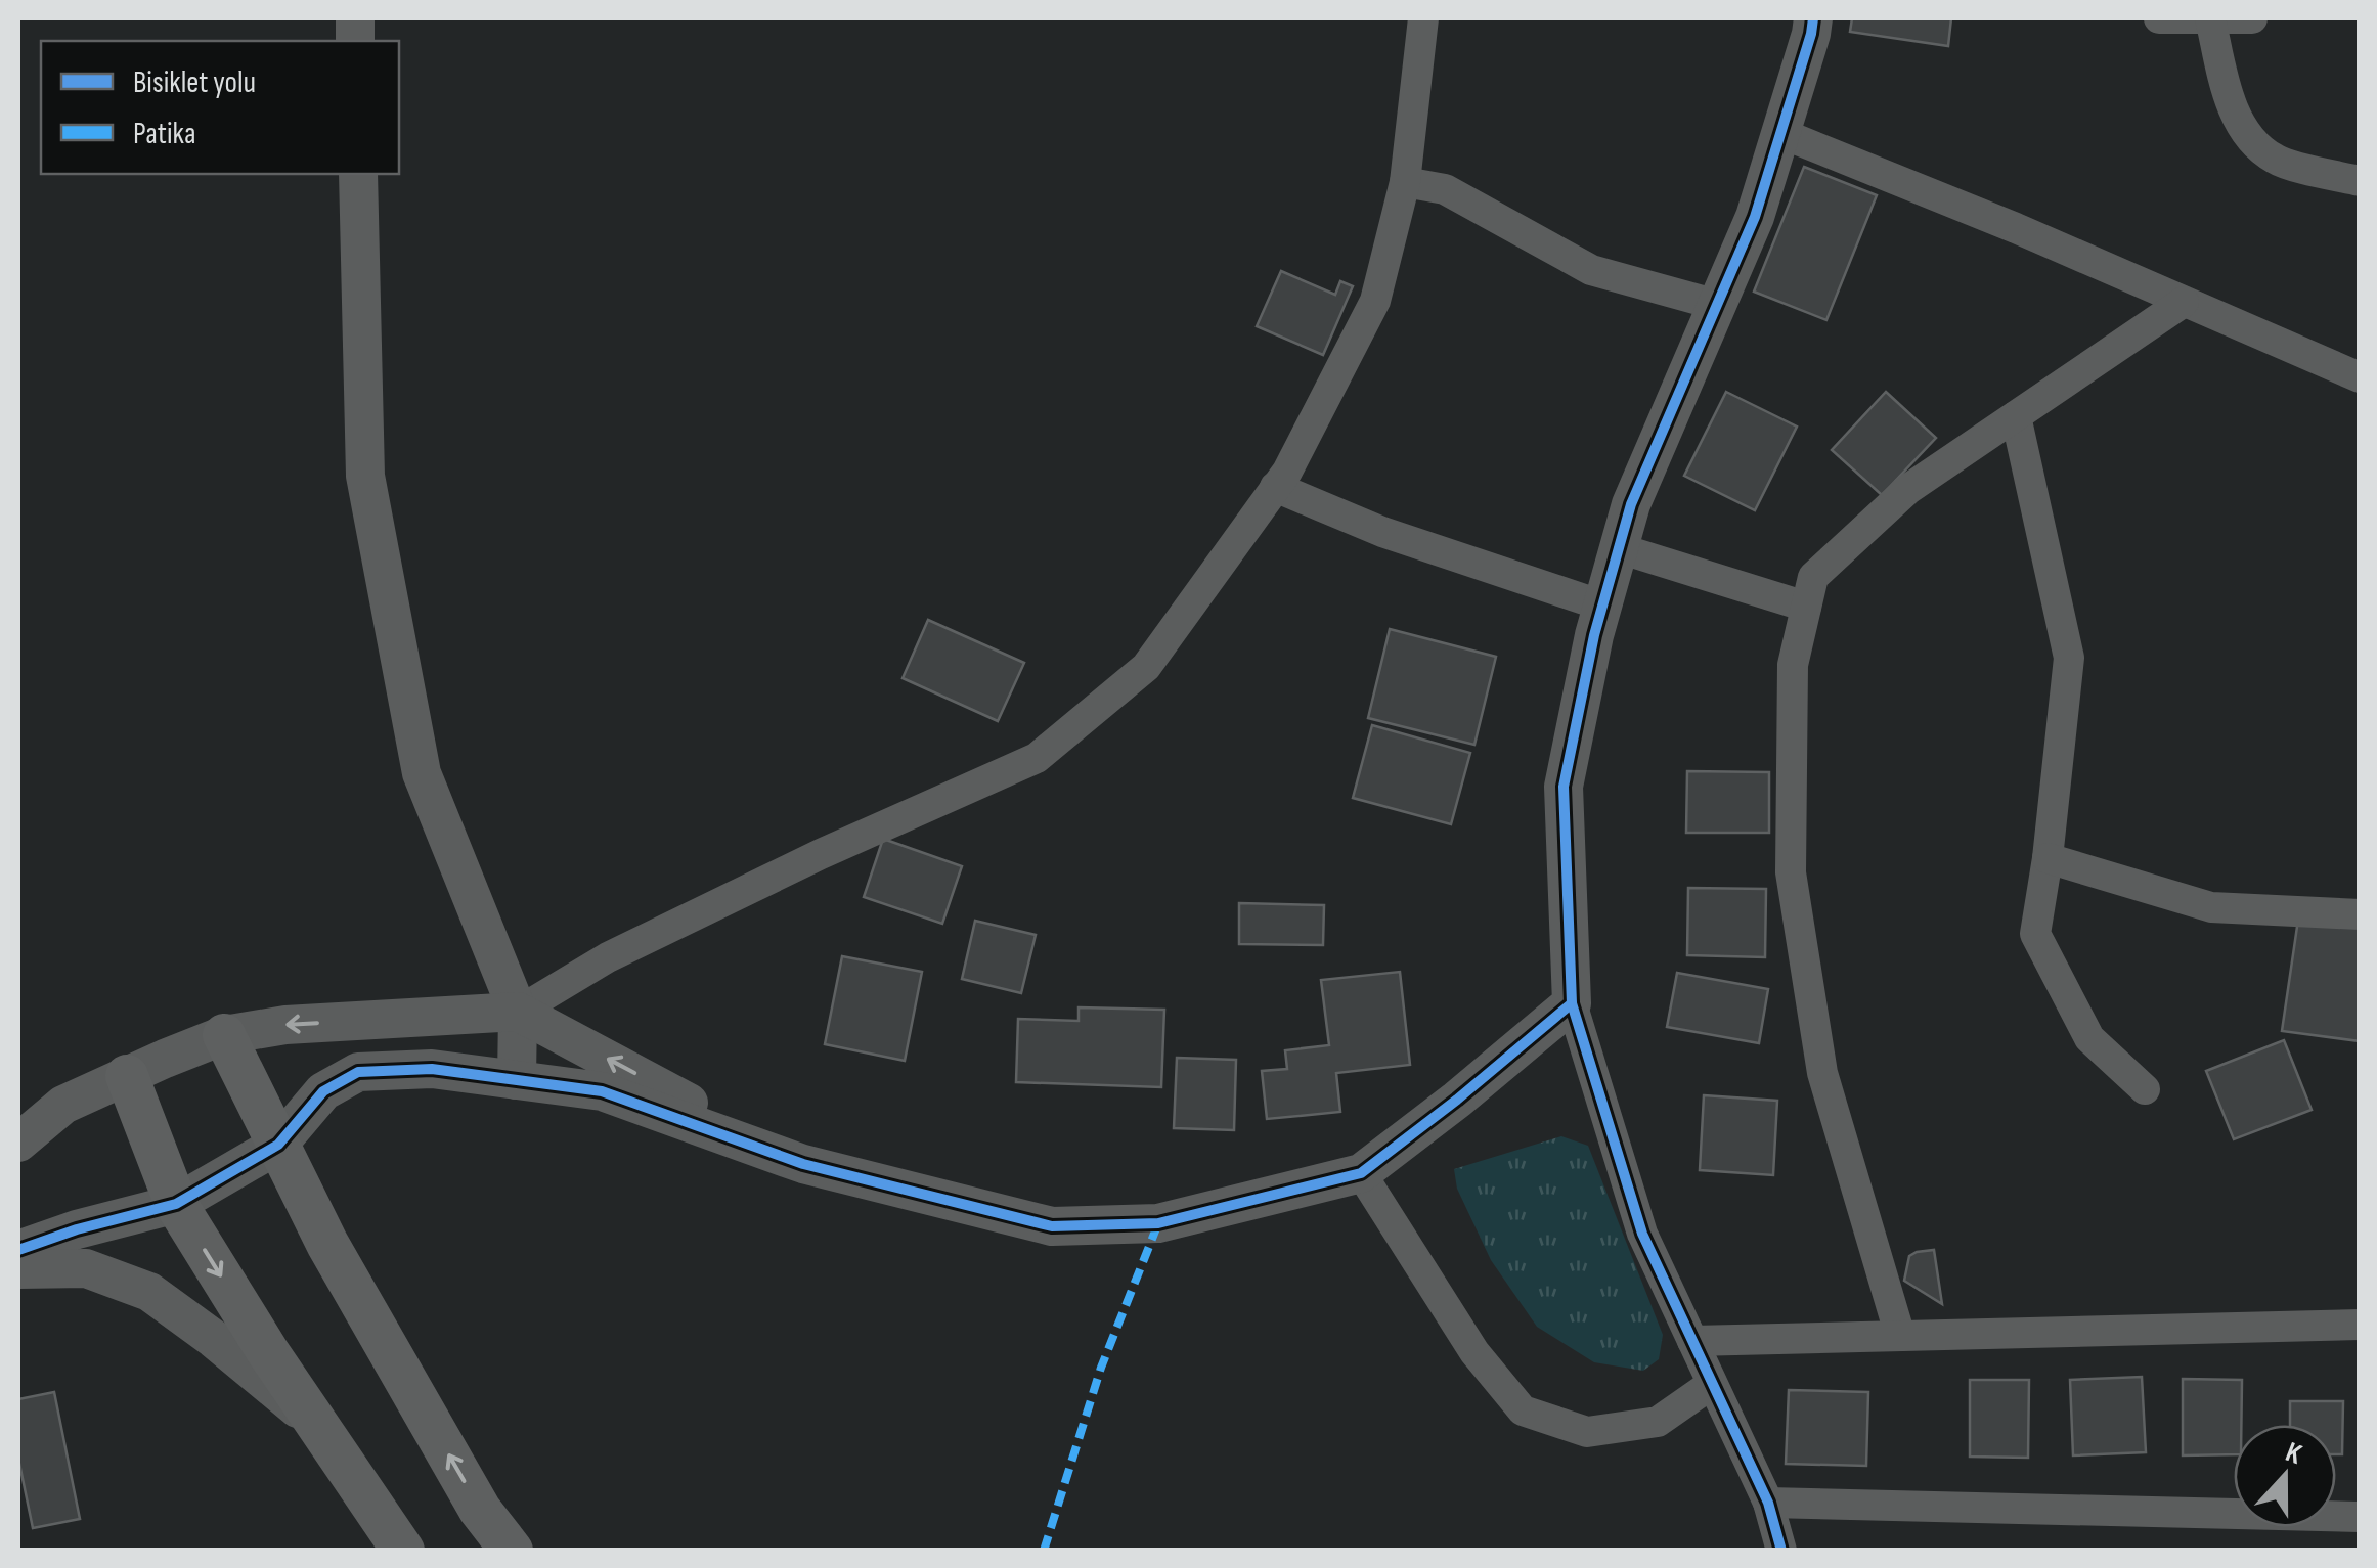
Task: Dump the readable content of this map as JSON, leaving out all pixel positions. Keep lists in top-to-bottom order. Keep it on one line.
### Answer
{"legend":["Bisiklet yolu","Patika"],"north":"top"}
